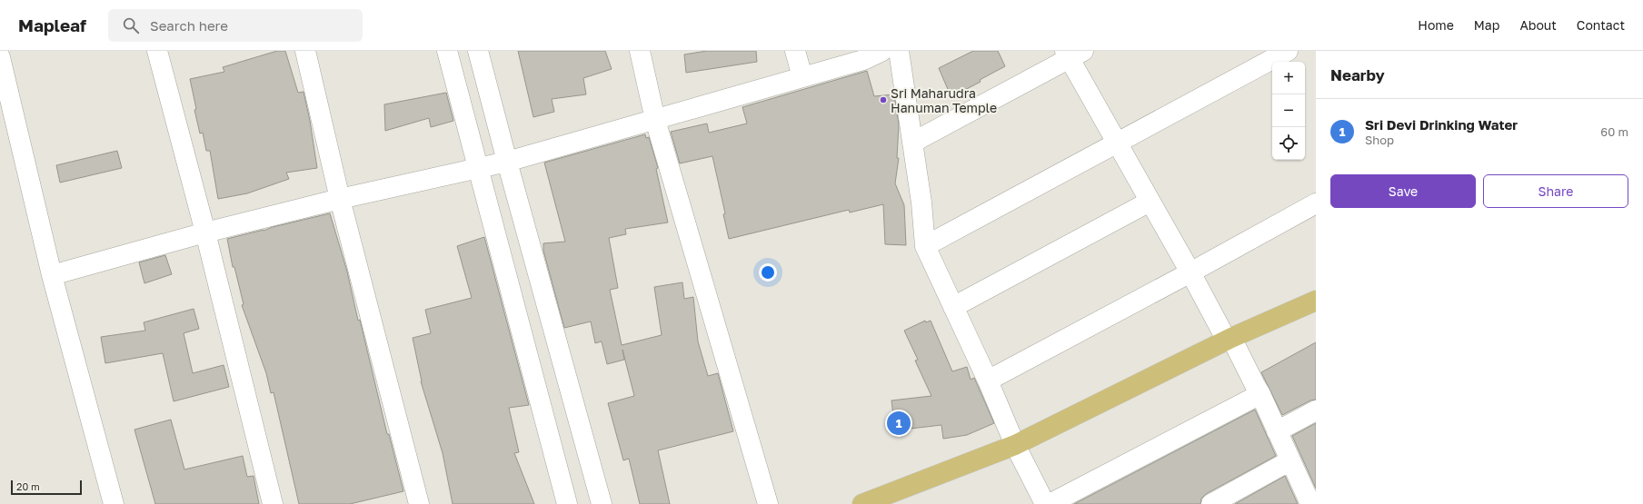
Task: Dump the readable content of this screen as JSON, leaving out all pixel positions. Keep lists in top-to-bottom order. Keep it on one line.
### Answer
{"places":["Sri Maharudra Hanuman Temple"],"scale_bar":"20 m","page":{"header":"Mapleaf","search":"Search here","nav":["Home","Map","About","Contact"],"heading":"Nearby","map_buttons":["+","−"],"list":[{"mark":"1","name":"Sri Devi Drinking Water","note":"Shop","value":"60 m"}],"buttons":["Save","Share"],"pins":"1","scale":"20 m"}}
